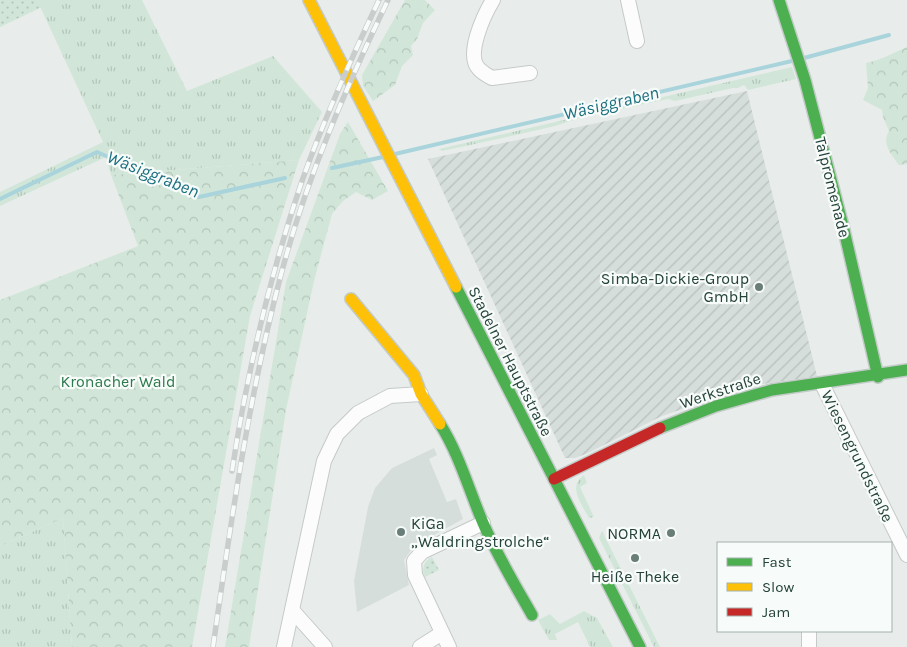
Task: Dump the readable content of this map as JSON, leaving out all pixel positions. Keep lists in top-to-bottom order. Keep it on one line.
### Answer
{"streets":{"street":["Talpromenade","Stadelner Hauptstraße","Werkstraße","Wiesengrundstraße"]},"crossings":[["Talpromenade","Werkstraße"],["Stadelner Hauptstraße","Werkstraße"],["Werkstraße","Wiesengrundstraße"]],"water":["Wäsiggraben"],"parks":["Kronacher Wald"],"places":["Simba-Dickie-Group GmbH","KiGa „Waldringstrolche“","NORMA","Heiße Theke"],"legend":["Fast","Slow","Jam"]}
